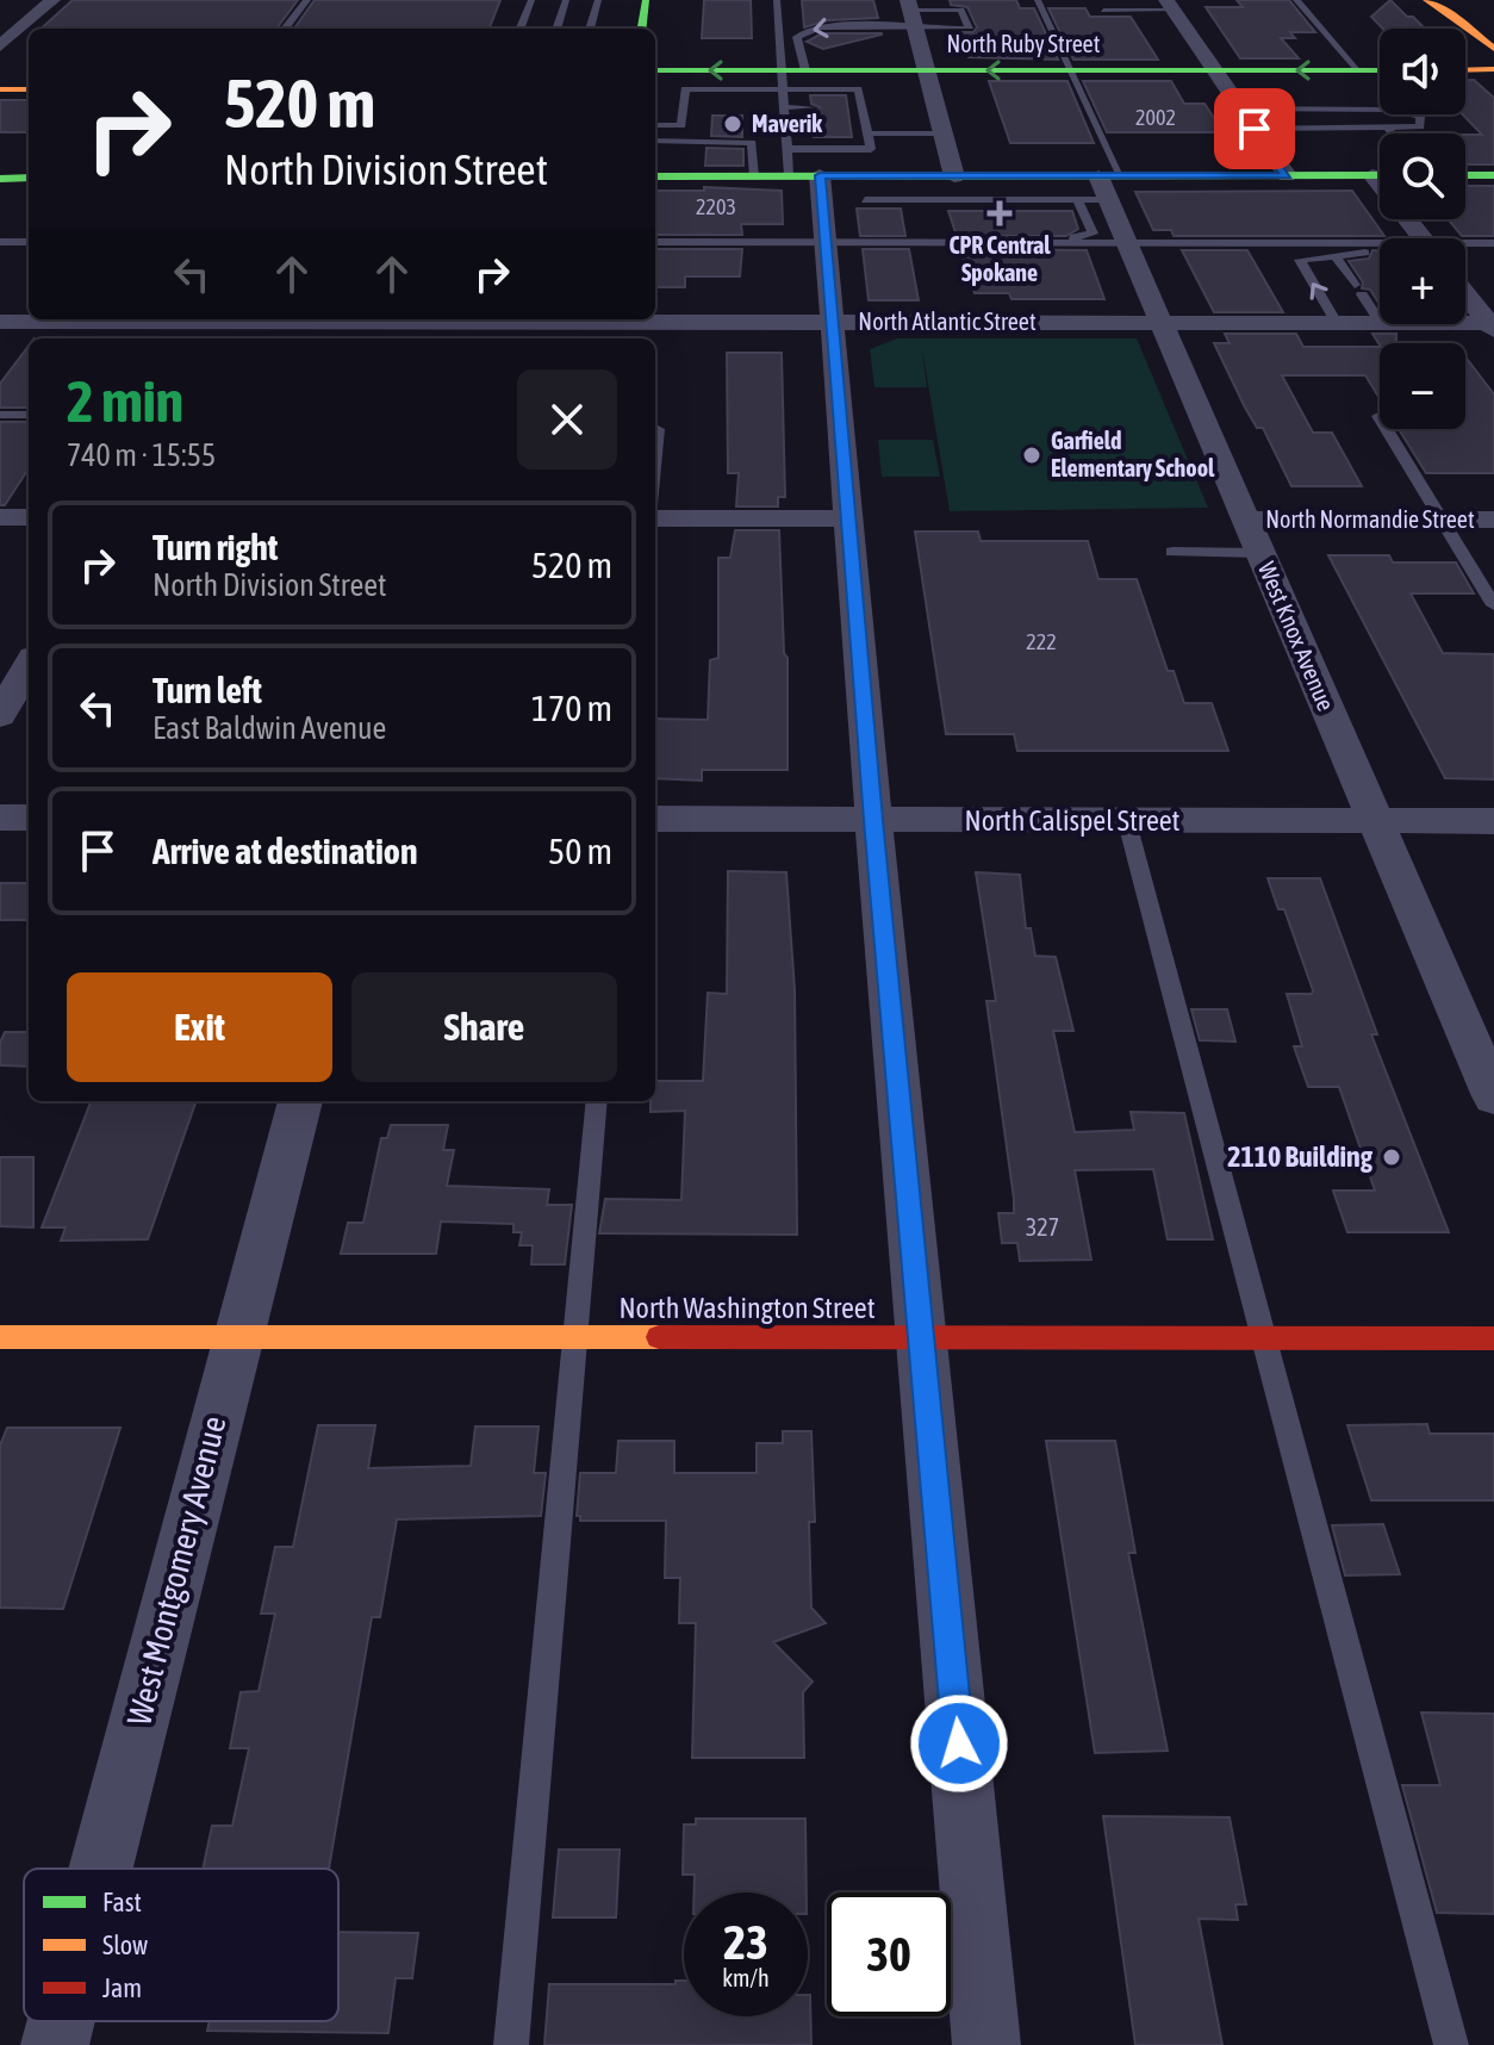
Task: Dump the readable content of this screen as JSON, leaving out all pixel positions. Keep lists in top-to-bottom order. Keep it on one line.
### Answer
{"streets":{"main road":["North Ruby Street","North Washington Street"],"street":["North Atlantic Street","North Normandie Street","West Knox Avenue","North Calispel Street","West Montgomery Avenue"]},"crossings":[["North Atlantic Street","West Knox Avenue"],["North Normandie Street","West Knox Avenue"],["West Knox Avenue","North Calispel Street"],["North Washington Street","West Montgomery Avenue"]],"places":{"other":["Maverik","Garfield Elementary School","2110 Building"],"health":["CPR Central Spokane"]},"house_numbers":["2002","2203","222","327"],"legend":["Fast","Slow","Jam"],"page":{"map_buttons":["+","−"],"turn":["520 m","North Division Street"],"heading":["2 min","740 m · 15:55"],"list":[{"name":"Turn right","note":"North Division Street","value":"520 m"},{"name":"Turn left","note":"East Baldwin Avenue","value":"170 m"},{"name":"Arrive at destination","value":"50 m"}],"buttons":["Exit","Share"],"speed":"23 km/h","limit":"30"}}
